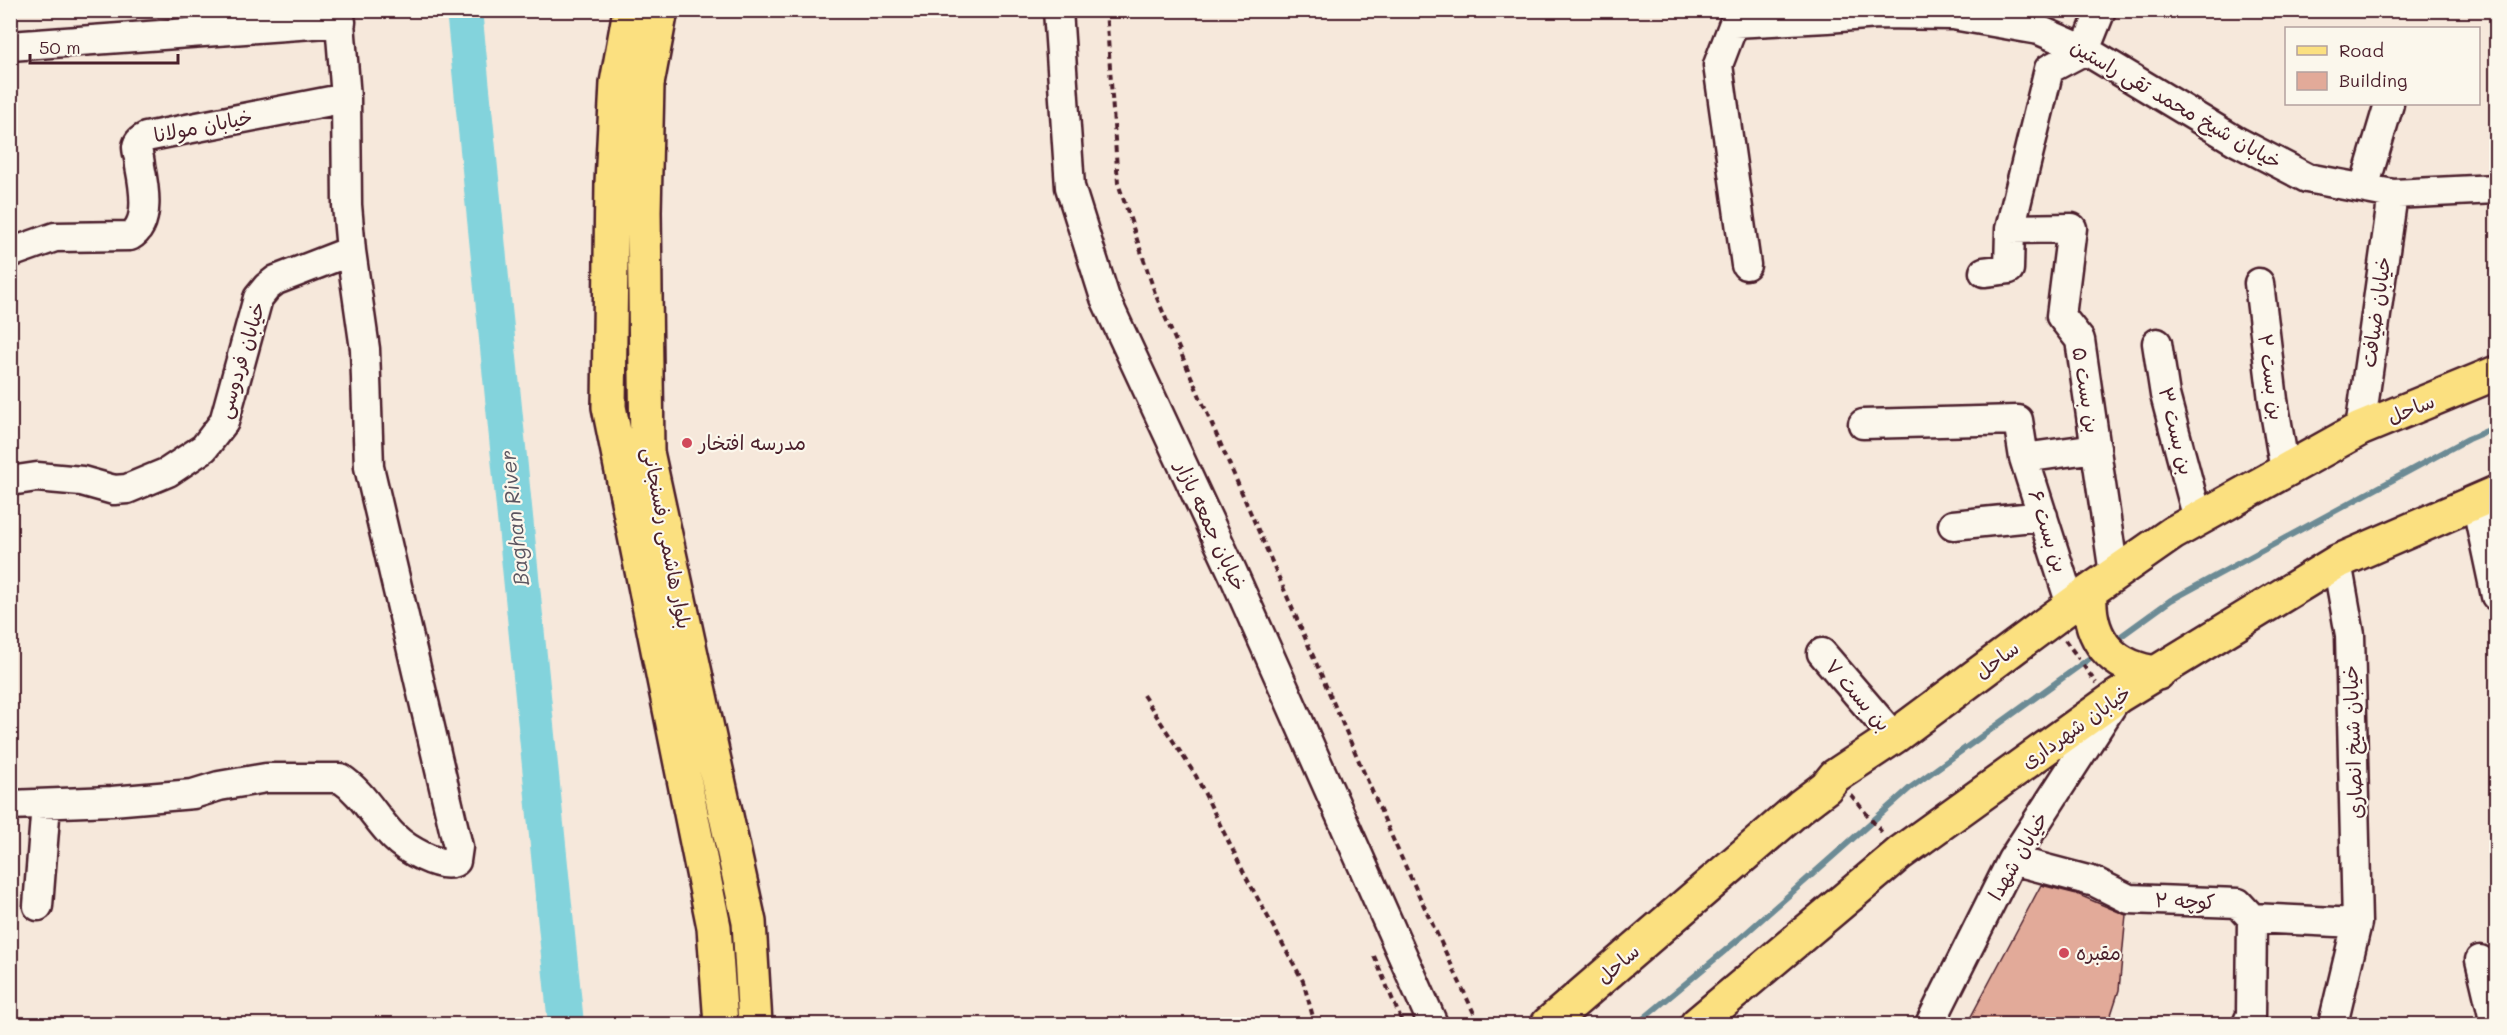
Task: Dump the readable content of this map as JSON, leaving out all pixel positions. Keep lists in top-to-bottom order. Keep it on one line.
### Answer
{"streets":{"main road":["ساحل","بلوار هاشمی رفسنجانی","خیابان شهرداری"],"street":["خیابان شیخ محمد تقی راستین","خیابان مولانا","خیابان ضیافت","خیابان فردوسی","بن بست ۲","بن بست ۵","بن بست ۳","خیابان جمعه بازار","بن بست ۶","بن بست ۷","خیابان شیخ انصاری","خیابان شهدا","کوچه ۲"]},"crossings":[["خیابان شیخ محمد تقی راستین","خیابان ضیافت"],["خیابان ضیافت","ساحل"],["بن بست ۲","ساحل"],["بن بست ۵","ساحل"],["بن بست ۵","بن بست ۶"],["ساحل","بن بست ۳"],["ساحل","بن بست ۶"],["ساحل","بن بست ۷"],["خیابان شهرداری","خیابان شیخ انصاری"],["خیابان شهرداری","خیابان شهدا"],["خیابان شهدا","کوچه ۲"]],"water":["Baghan River"],"places":["مدرسه افتخار","مقبره"],"legend":["Road","Building"],"scale_bar":"50 m"}
